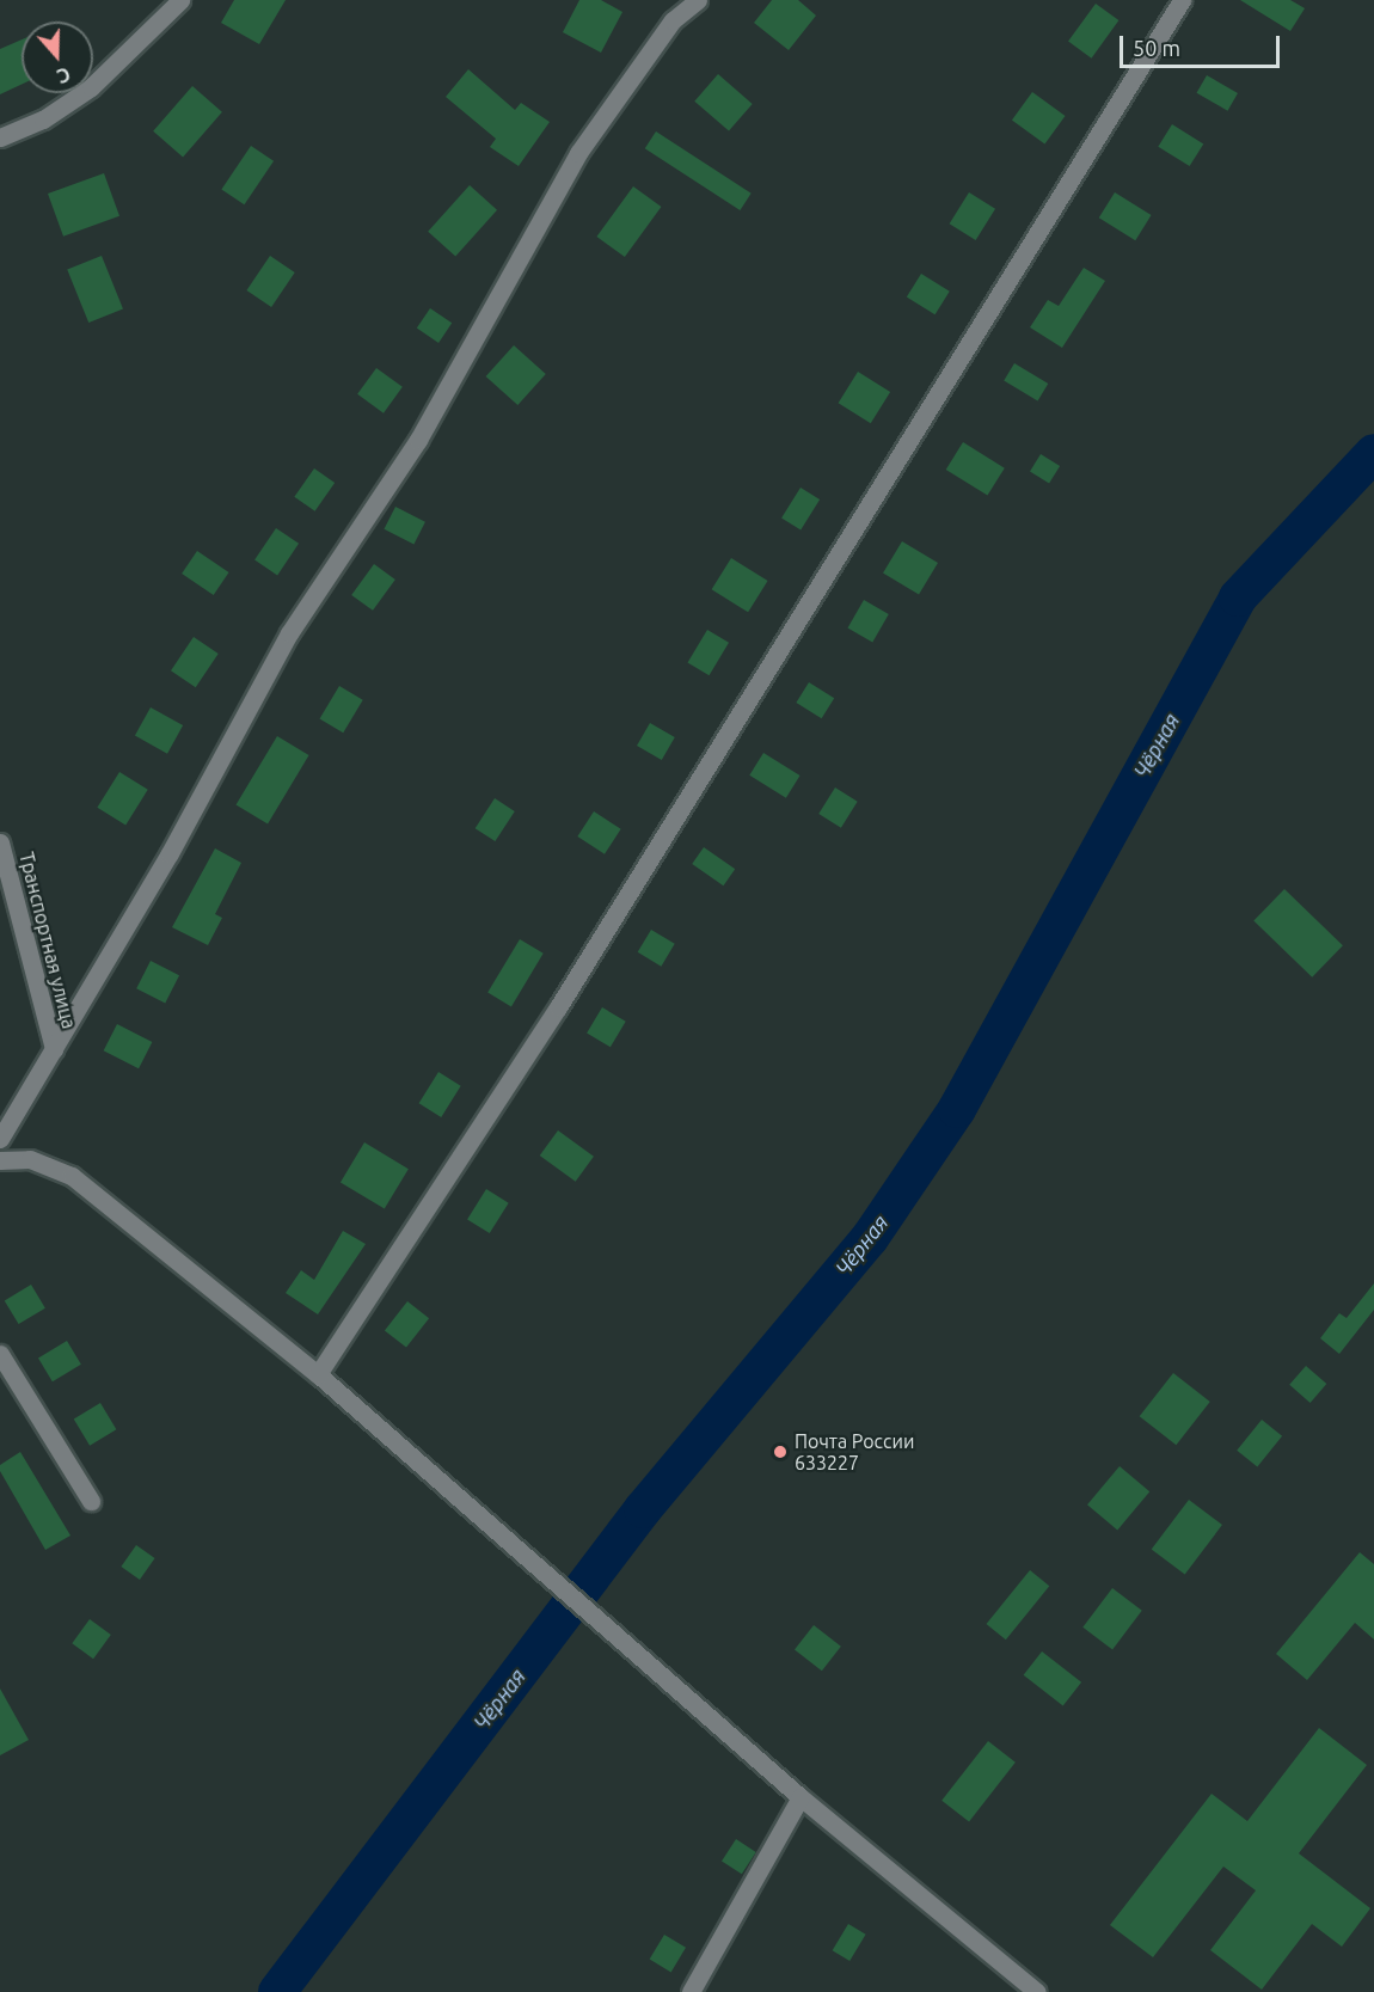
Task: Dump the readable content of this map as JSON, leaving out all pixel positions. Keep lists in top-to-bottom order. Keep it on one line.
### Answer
{"streets":{"street":["Транспортная улица"]},"water":["Чёрная"],"places":["Почта России 633227"],"scale_bar":"50 m","north":"bottom"}
